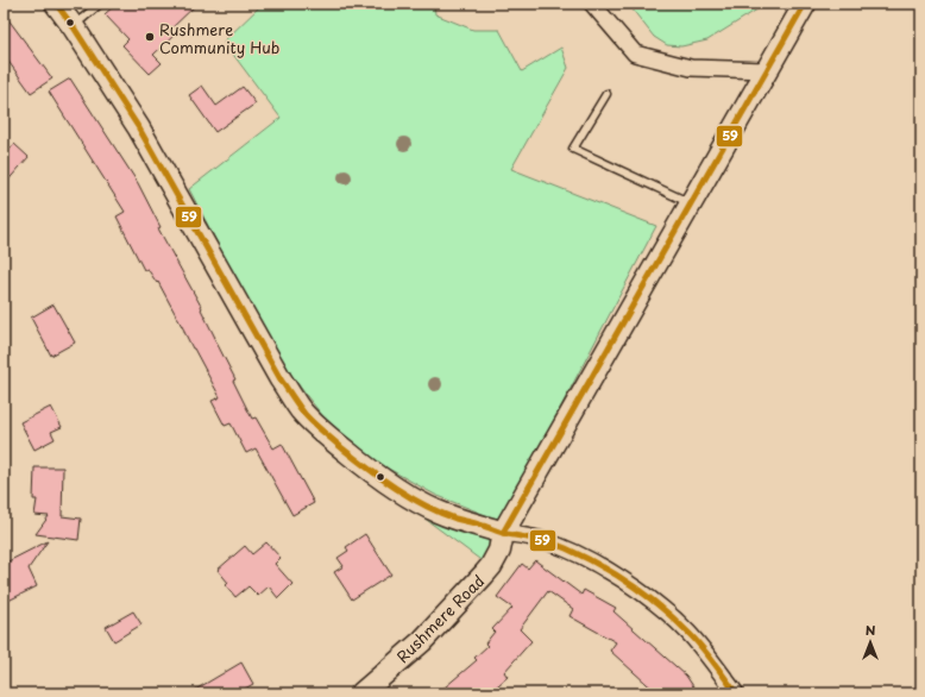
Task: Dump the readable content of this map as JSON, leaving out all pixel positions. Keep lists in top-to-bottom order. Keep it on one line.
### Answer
{"streets":{"street":["Rushmere Road"]},"places":["Rushmere Community Hub"],"lines":["transit line 59"],"north":"top"}
